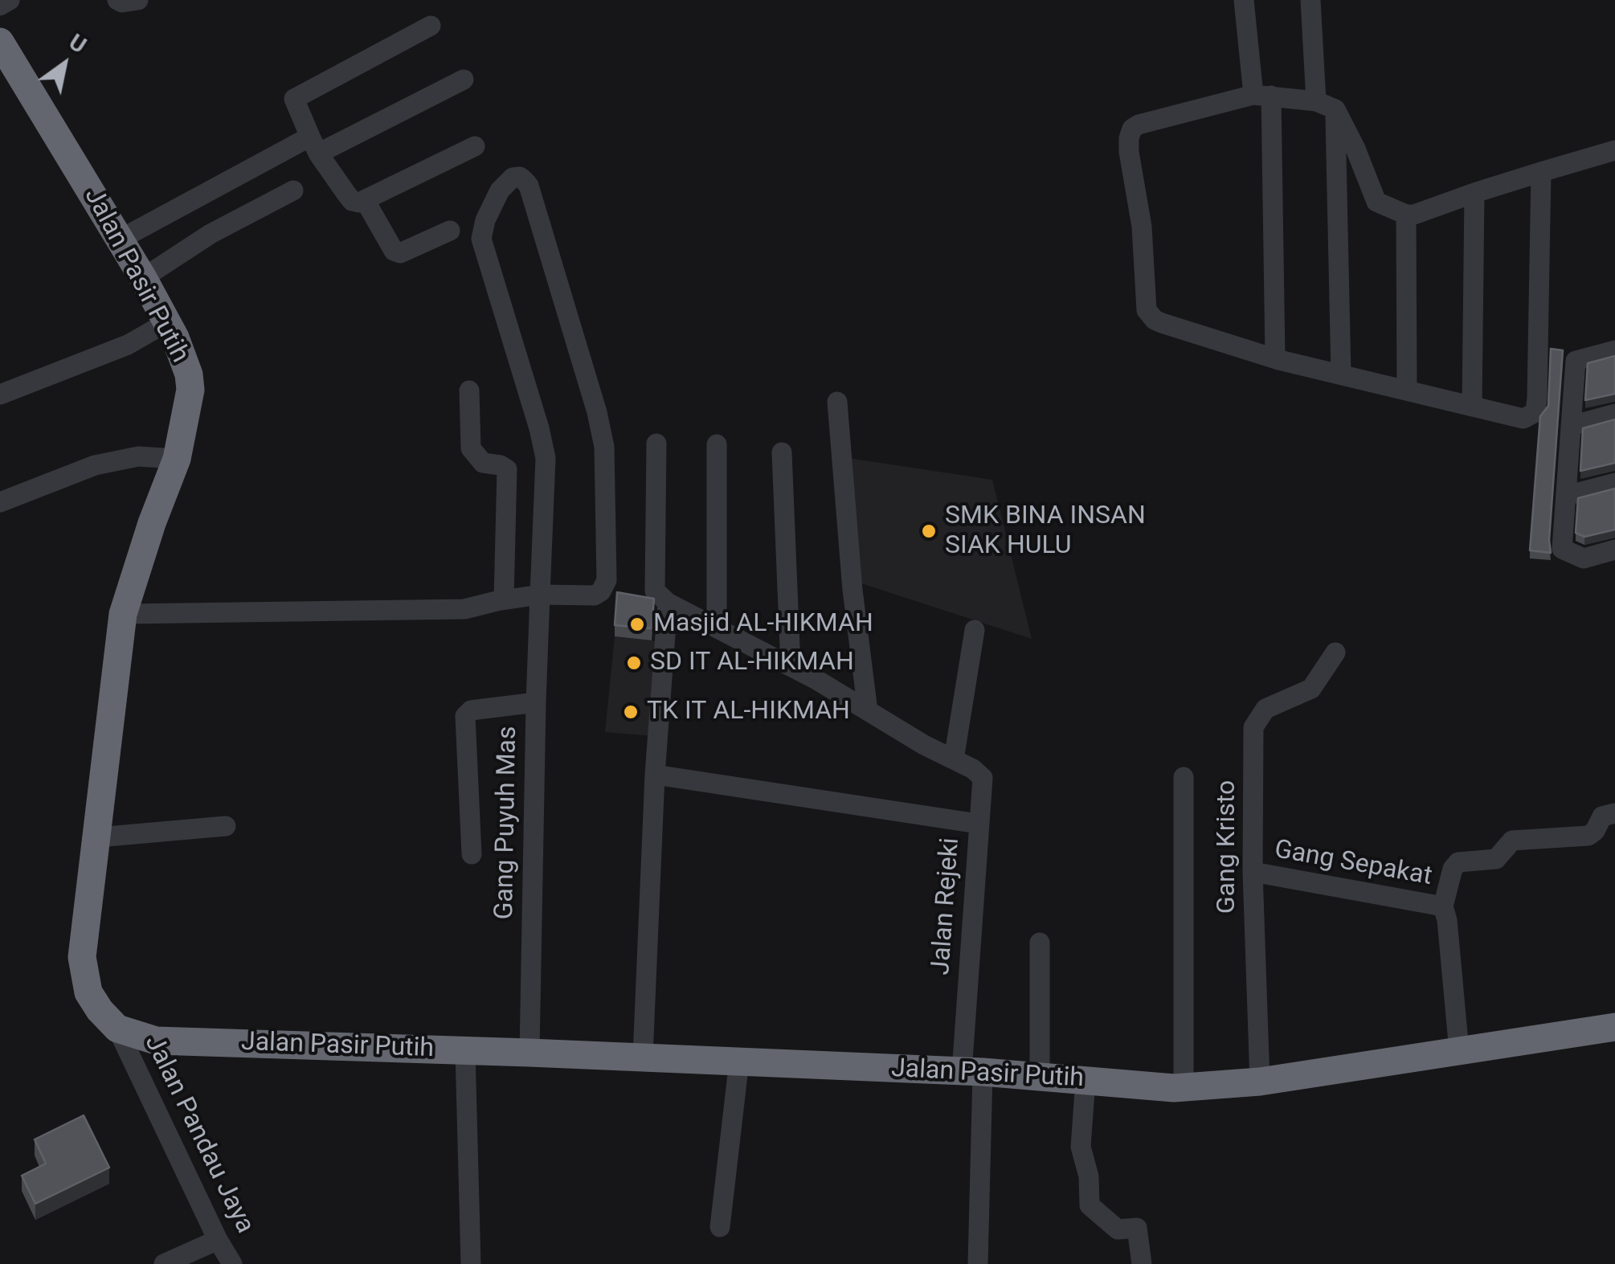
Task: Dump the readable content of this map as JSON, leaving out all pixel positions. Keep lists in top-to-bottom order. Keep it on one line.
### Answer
{"streets":{"highway":["Jalan Pasir Putih"],"street":["Gang Puyuh Mas","Gang Kristo","Gang Sepakat","Jalan Rejeki","Jalan Pandau Jaya"]},"crossings":[["Jalan Pasir Putih","Gang Puyuh Mas"],["Jalan Pasir Putih","Gang Kristo"],["Jalan Pasir Putih","Gang Sepakat"],["Jalan Pasir Putih","Jalan Rejeki"],["Jalan Pasir Putih","Jalan Pandau Jaya"],["Gang Kristo","Gang Sepakat"]],"places":["SMK BINA INSAN SIAK HULU","Masjid AL-HIKMAH","SD IT AL-HIKMAH","TK IT AL-HIKMAH"],"north":"top right"}
